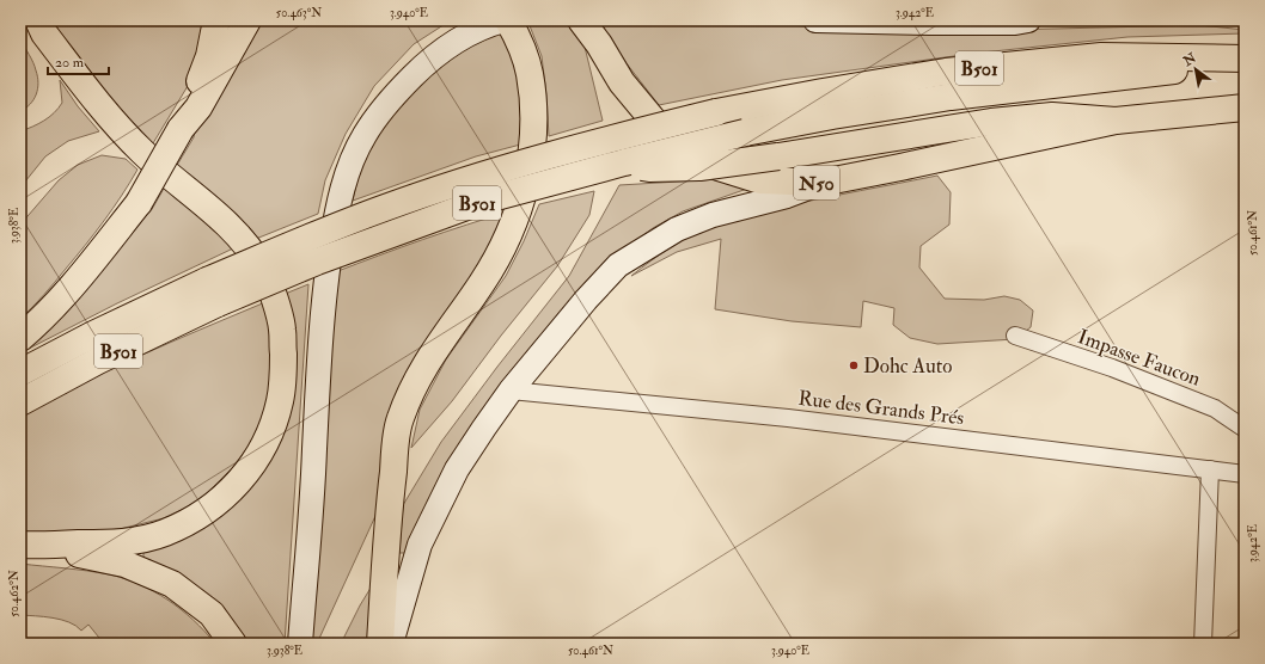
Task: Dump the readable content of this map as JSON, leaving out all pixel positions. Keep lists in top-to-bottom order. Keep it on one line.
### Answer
{"streets":{"main road":["B501","N50"],"street":["Impasse Faucon","Rue des Grands Prés"]},"places":["Dohc Auto"],"scale_bar":"20 m","north":"top left","coordinates":["50.463°N","3.940°E","3.942°E","3.938°E","50.461°N","50.462°N"]}
